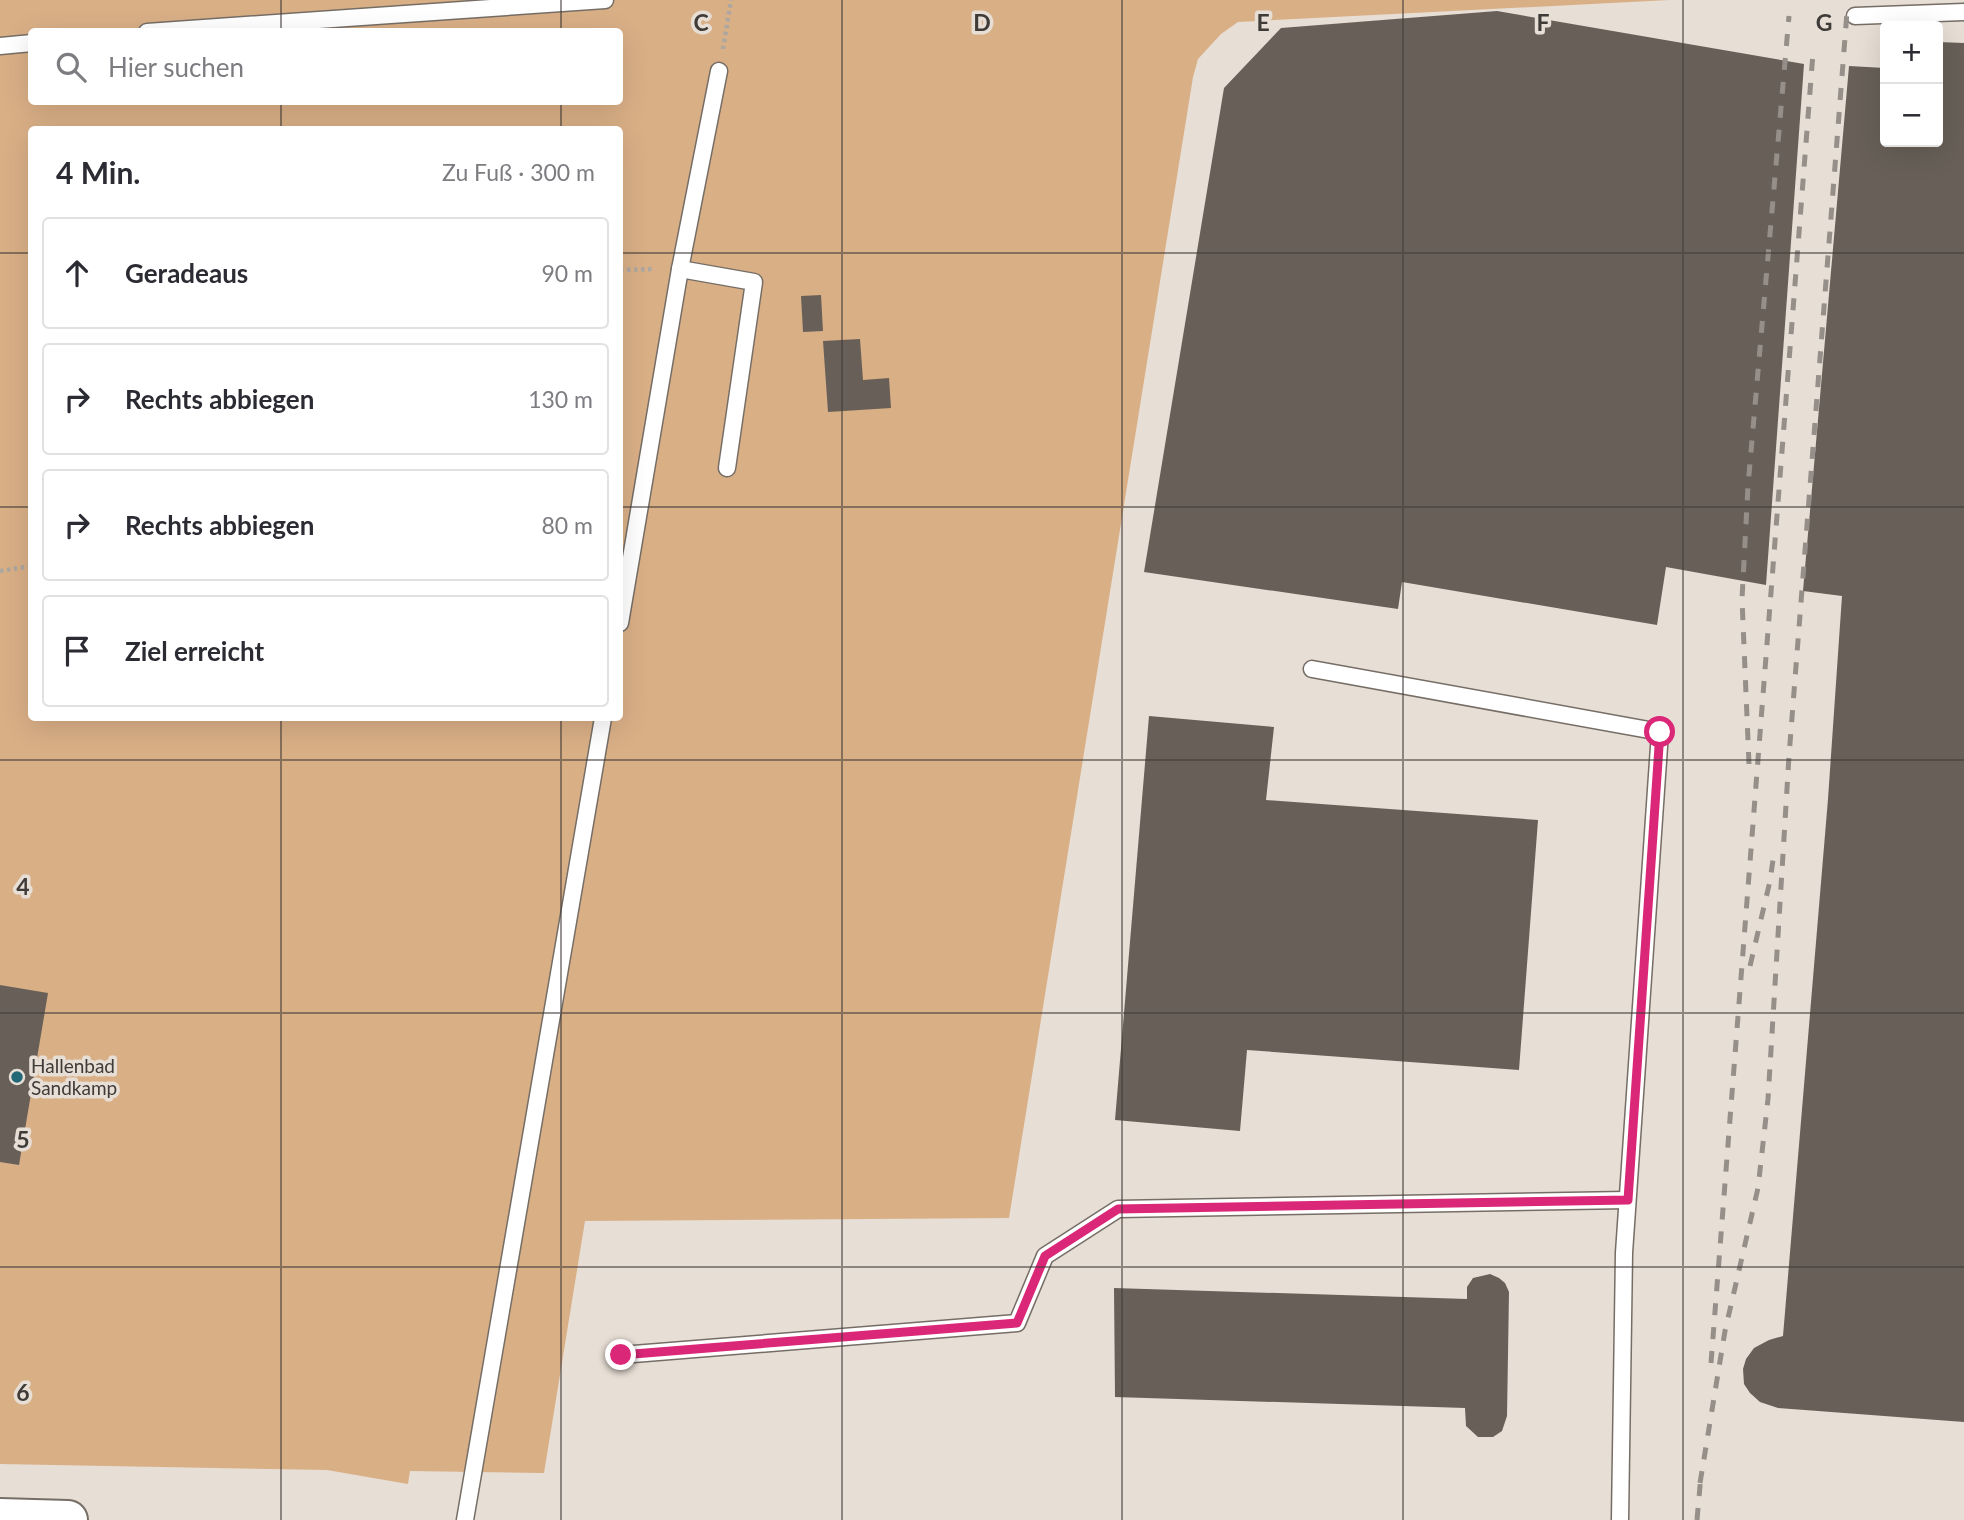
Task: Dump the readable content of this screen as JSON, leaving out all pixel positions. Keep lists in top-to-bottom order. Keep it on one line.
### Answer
{"places":["Hallenbad Sandkamp"],"page":{"map_buttons":["+","−"],"search":"Hier suchen","heading":["4 Min.","Zu Fuß · 300 m"],"list":[["Geradeaus","90 m"],["Rechts abbiegen","130 m"],["Rechts abbiegen","80 m"],"Ziel erreicht"]},"grid":{"columns":["C","D","E","F","G"],"rows":["4","5","6"]}}
